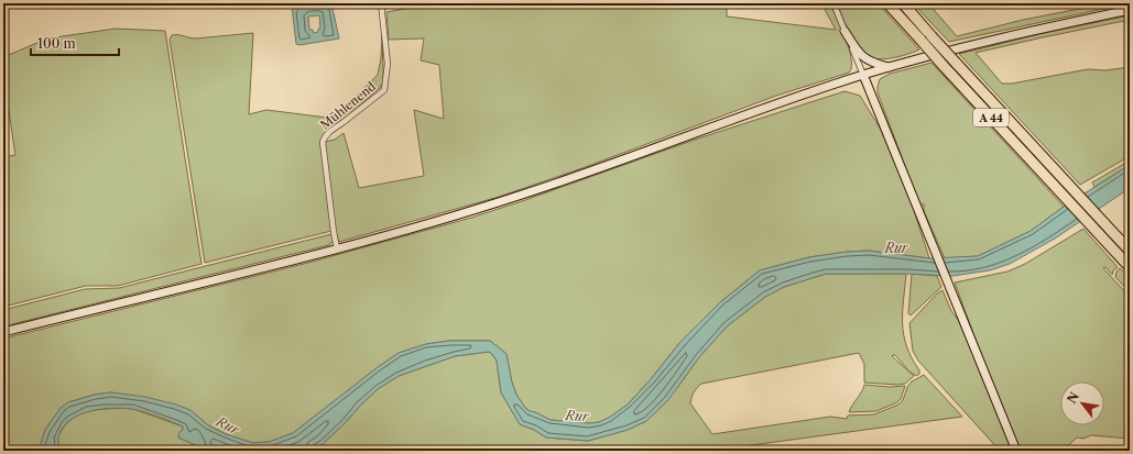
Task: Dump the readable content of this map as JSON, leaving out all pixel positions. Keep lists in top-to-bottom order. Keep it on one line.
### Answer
{"streets":{"highway":["A 44"],"street":["Mühlenend"]},"water":["Rur"],"scale_bar":"100 m","north":"top left"}
